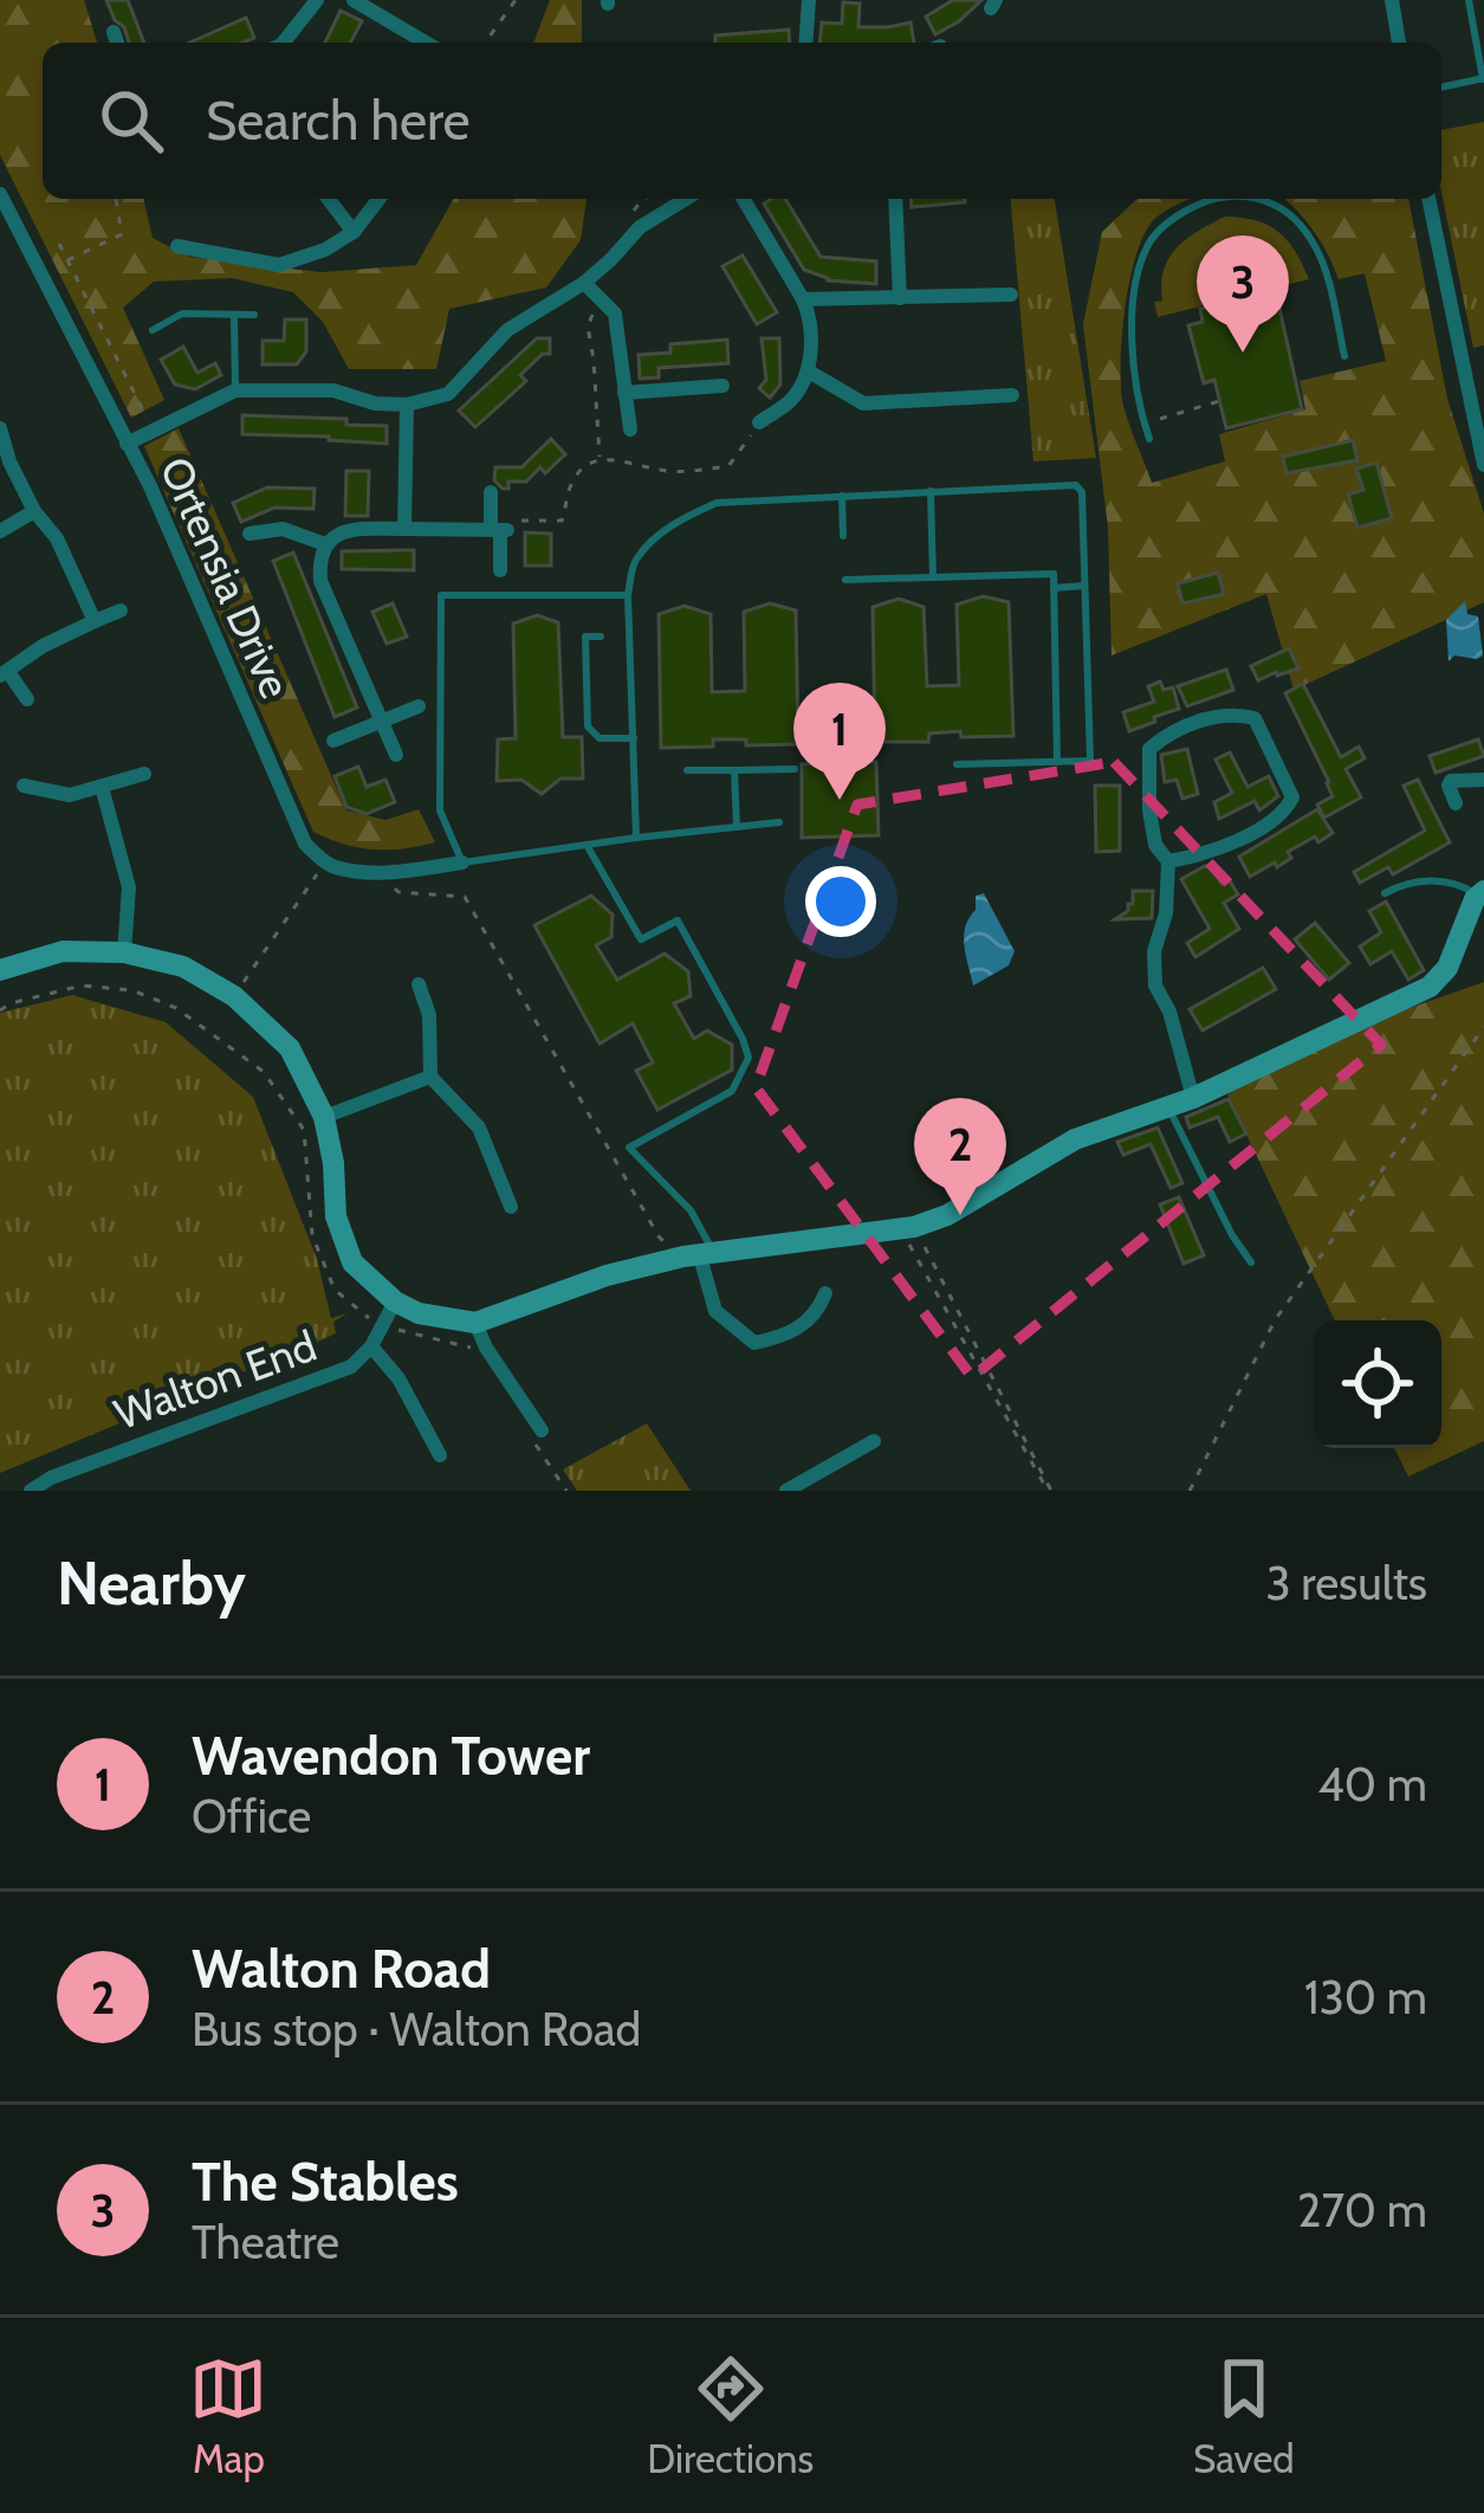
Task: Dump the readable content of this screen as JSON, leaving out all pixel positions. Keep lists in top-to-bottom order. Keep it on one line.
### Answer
{"streets":{"street":["Ortensia Drive","Walton End"]},"page":{"search":"Search here","pins":["3","1","2"],"heading":["Nearby","3 results"],"list":[{"mark":"1","name":"Wavendon Tower","note":"Office","value":"40 m"},{"mark":"2","name":"Walton Road","note":"Bus stop · Walton Road","value":"130 m"},{"mark":"3","name":"The Stables","note":"Theatre","value":"270 m"}],"nav":["Map","Directions","Saved"]}}
